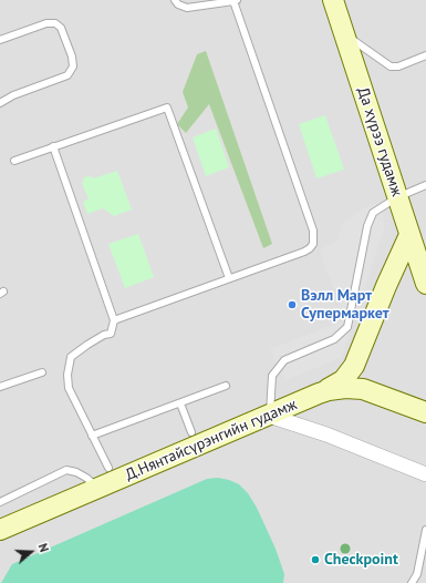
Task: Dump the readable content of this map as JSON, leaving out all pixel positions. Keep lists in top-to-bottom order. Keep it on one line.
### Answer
{"streets":{"main road":["Да хүрээ гудамж","Д.Нянтайсүрэнгийн гудамж"]},"places":["Вэлл Март Супермаркет","Checkpoint"],"north":"right"}
